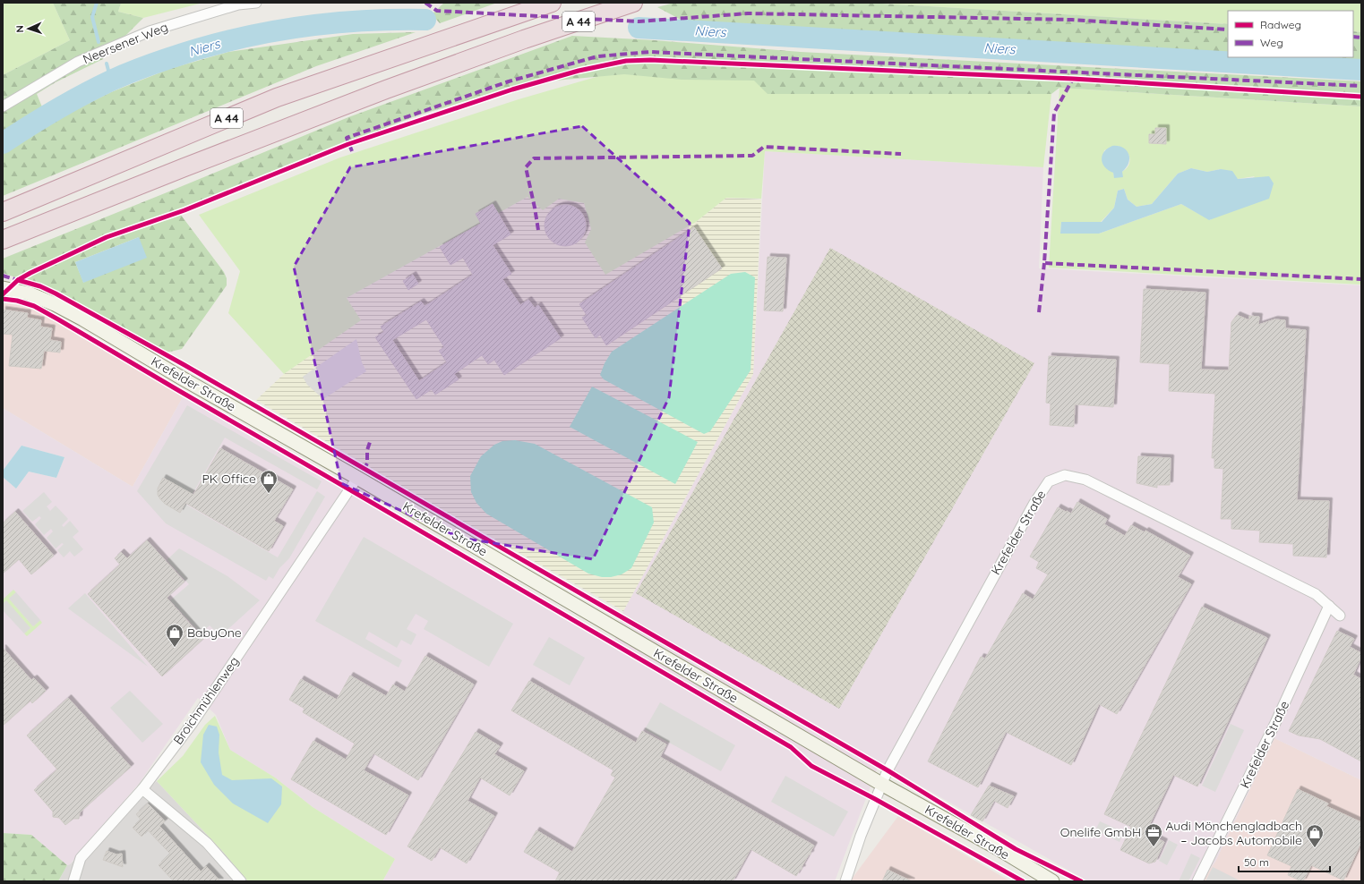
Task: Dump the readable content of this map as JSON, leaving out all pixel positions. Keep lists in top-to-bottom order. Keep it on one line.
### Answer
{"streets":{"highway":["A 44"],"street":["Neersener Weg","Krefelder Straße","Broichmühlenweg"]},"crossings":[["Krefelder Straße","Broichmühlenweg"]],"water":["Niers"],"places":{"shop":["PK Office","BabyOne","Audi Mönchengladbach – Jacobs Automobile"],"office":["Onelife GmbH"]},"legend":["Radweg","Weg"],"scale_bar":"50 m","north":"left"}
